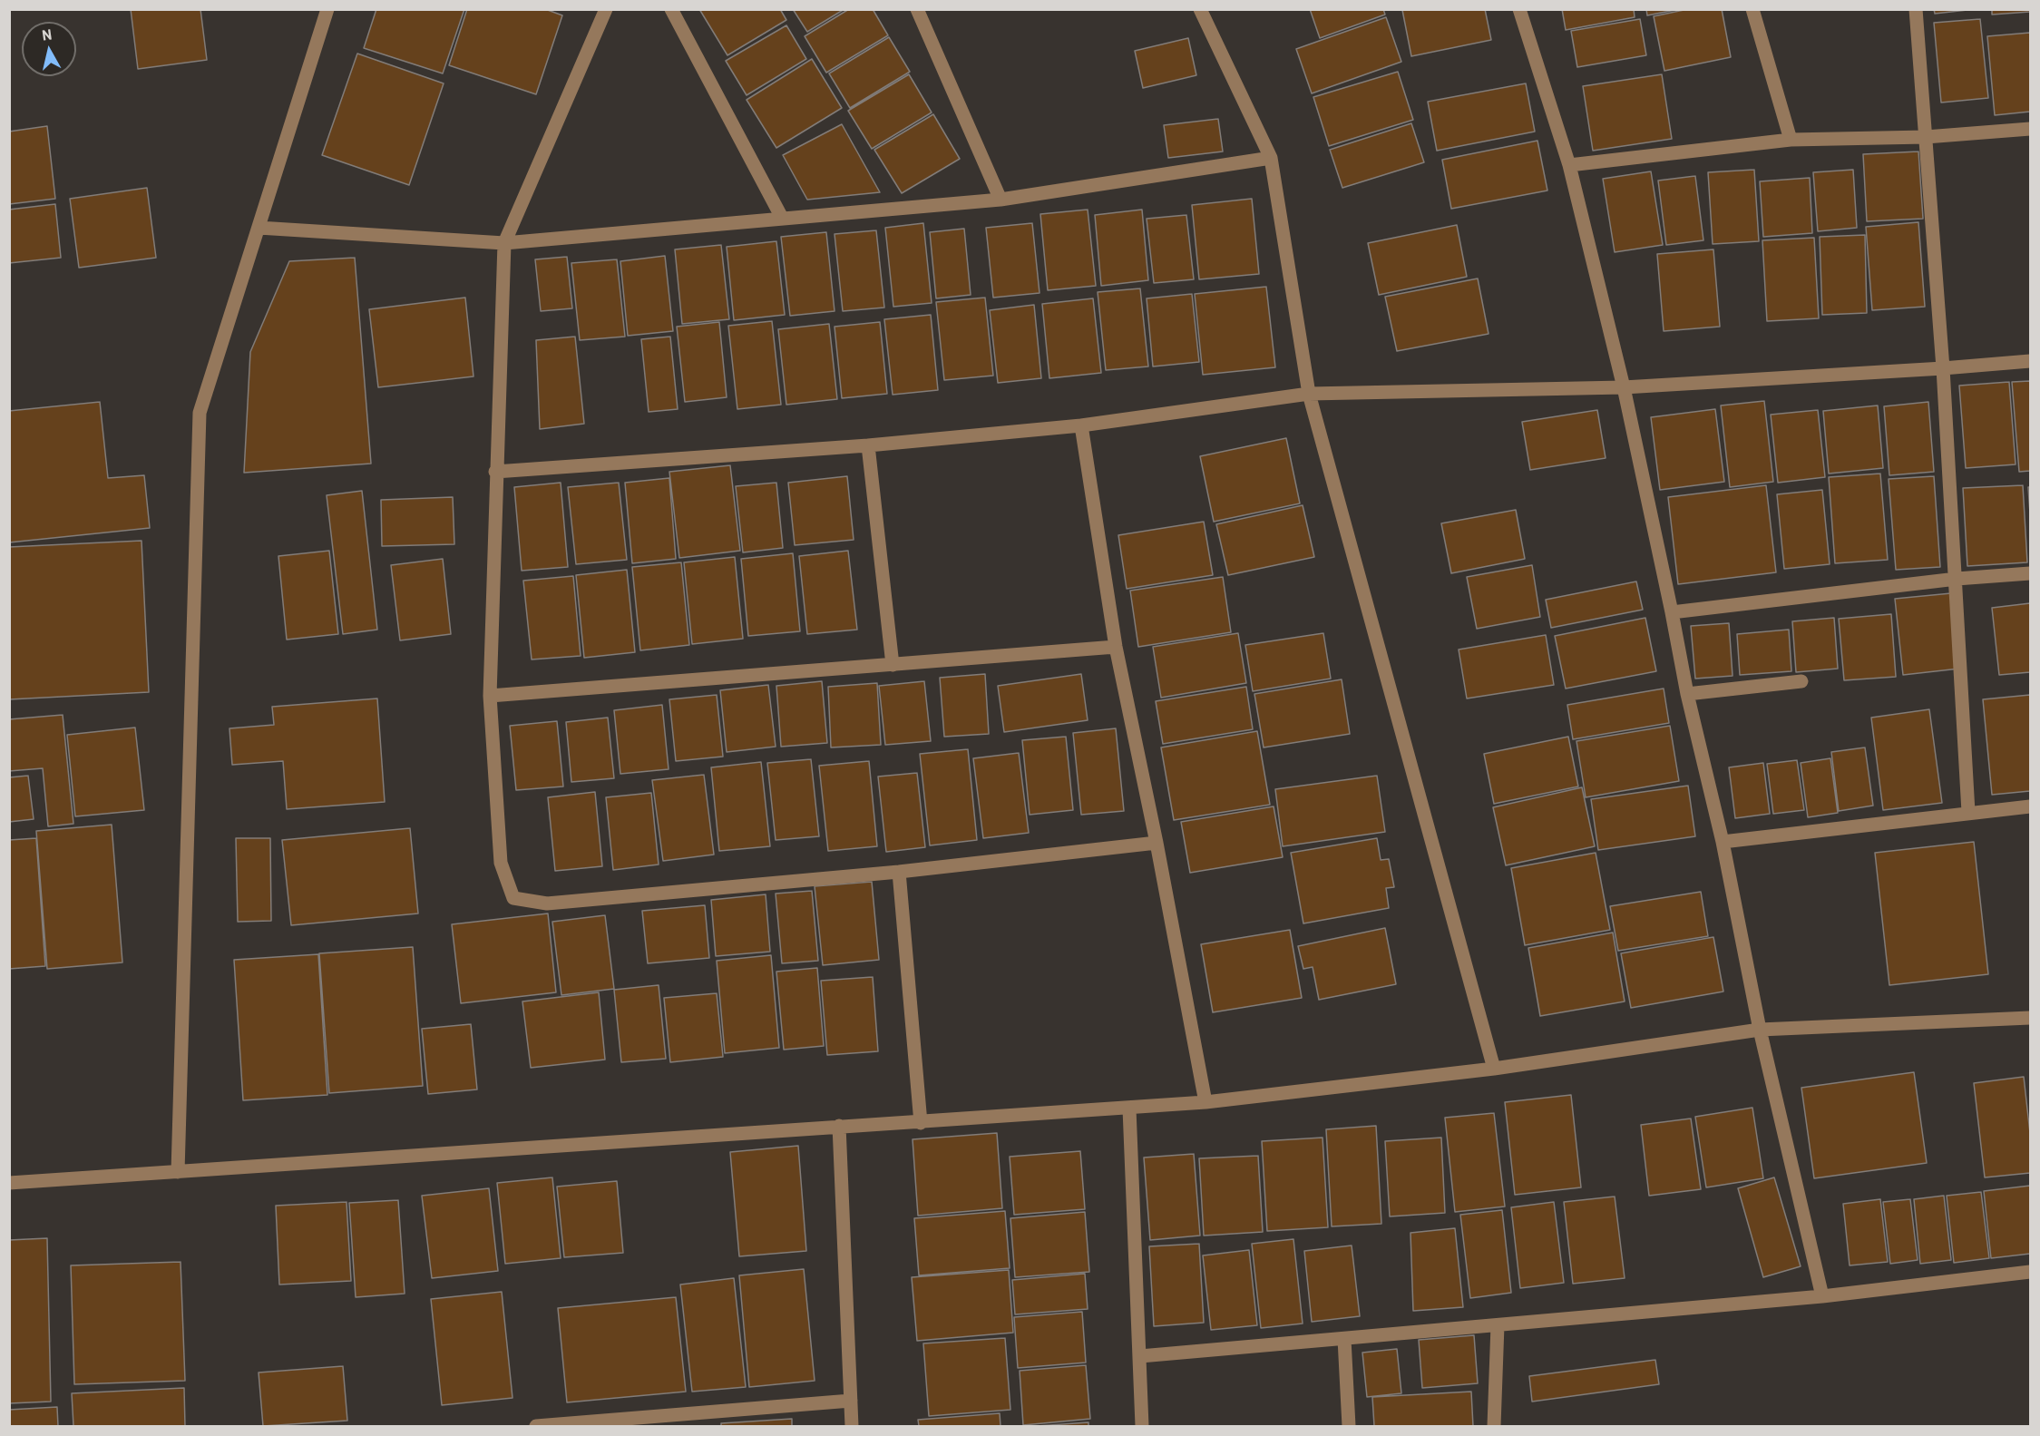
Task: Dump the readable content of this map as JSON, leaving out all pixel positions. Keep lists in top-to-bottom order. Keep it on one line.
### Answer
{"north":"top"}
